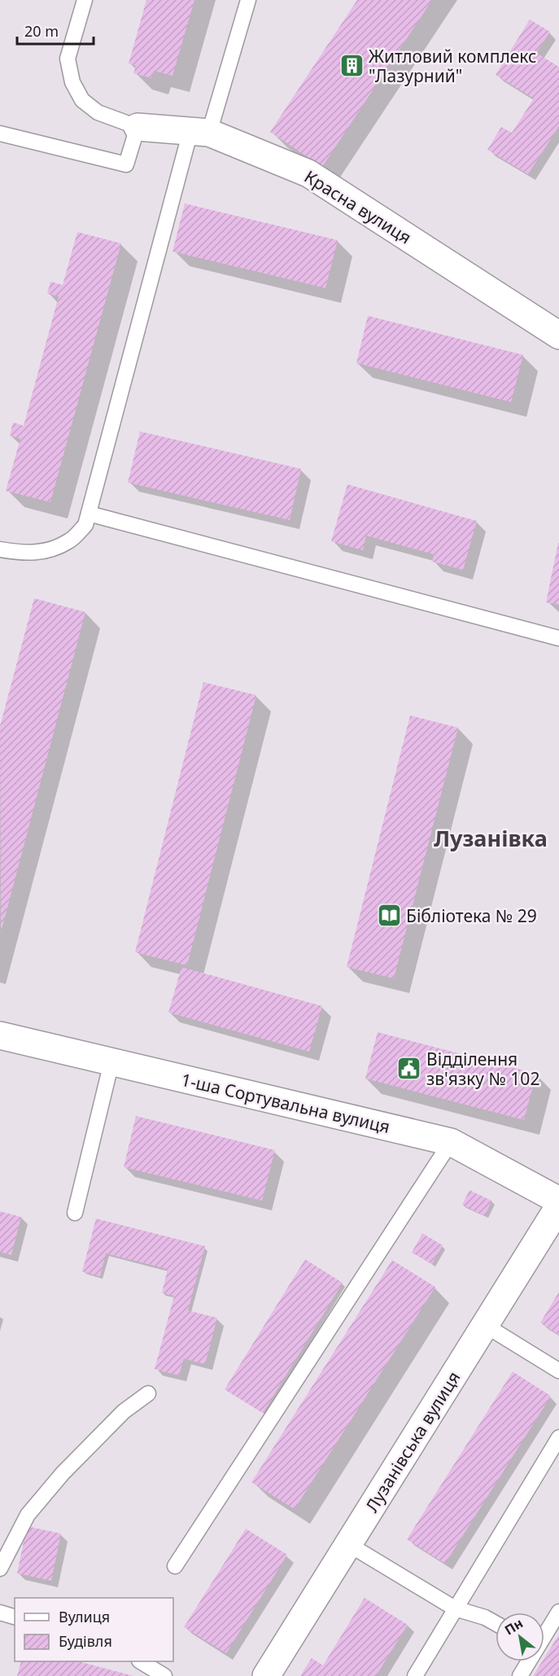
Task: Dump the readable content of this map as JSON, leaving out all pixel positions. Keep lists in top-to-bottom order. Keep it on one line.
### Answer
{"streets":{"street":["Красна вулиця","1-ша Сортувальна вулиця","Лузанівська вулиця"]},"districts":["Лузанівка"],"places":{"building":["Житловий комплекс \"Лазурний\""],"library":["Бібліотека № 29"],"public building":["Відділення зв'язку № 102"]},"legend":["Вулиця","Будівля"],"scale_bar":"20 m","north":"top left"}
